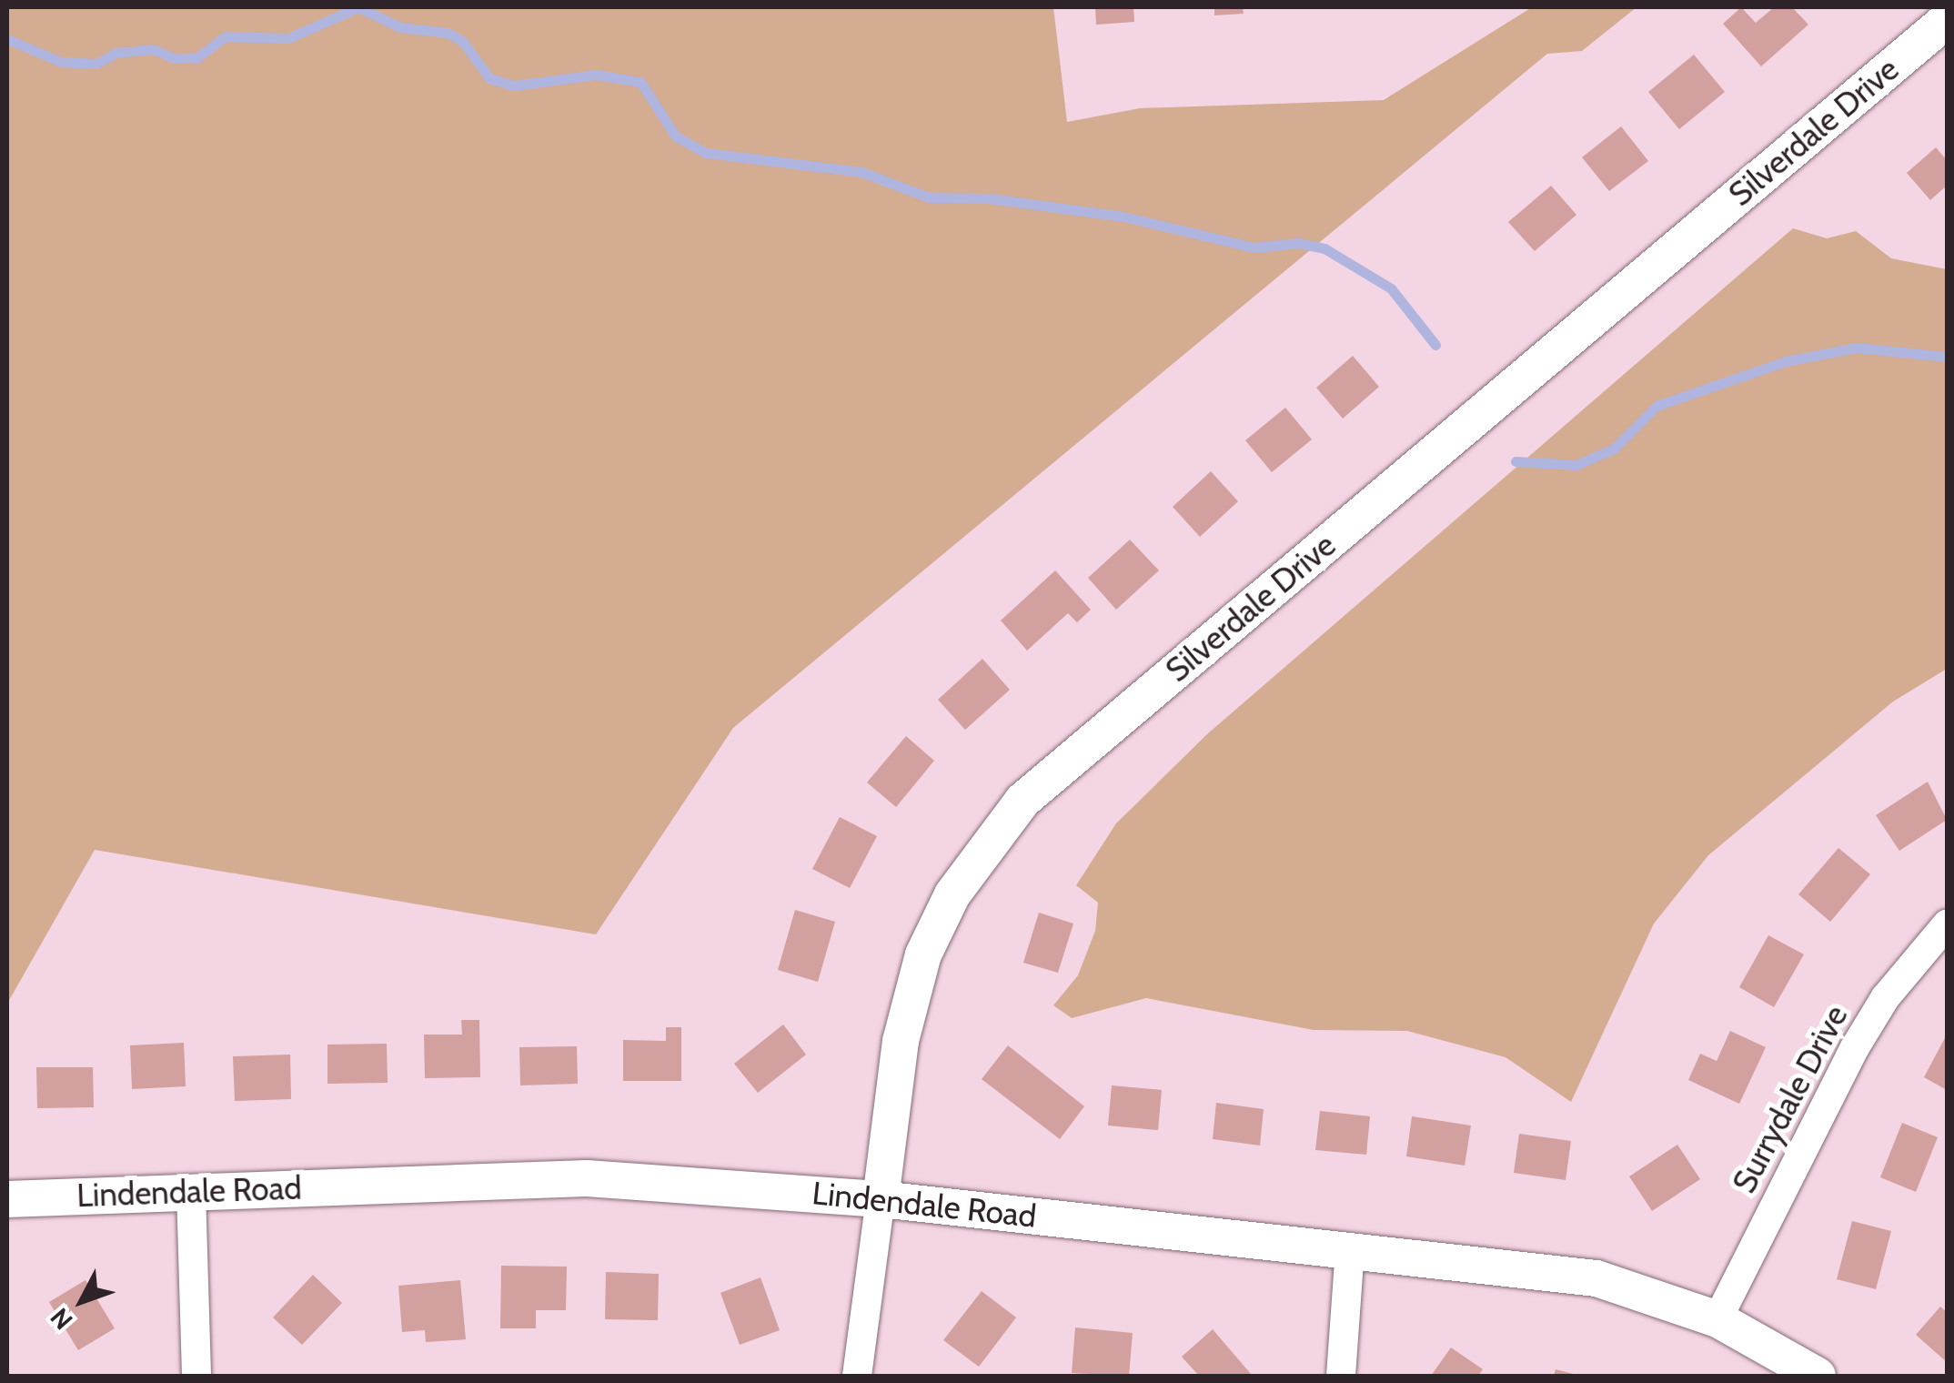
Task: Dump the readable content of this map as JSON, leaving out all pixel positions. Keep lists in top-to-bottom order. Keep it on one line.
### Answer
{"streets":{"street":["Silverdale Drive","Surrydale Drive","Lindendale Road"]},"crossings":[["Silverdale Drive","Lindendale Road"],["Surrydale Drive","Lindendale Road"]],"north":"bottom left"}
